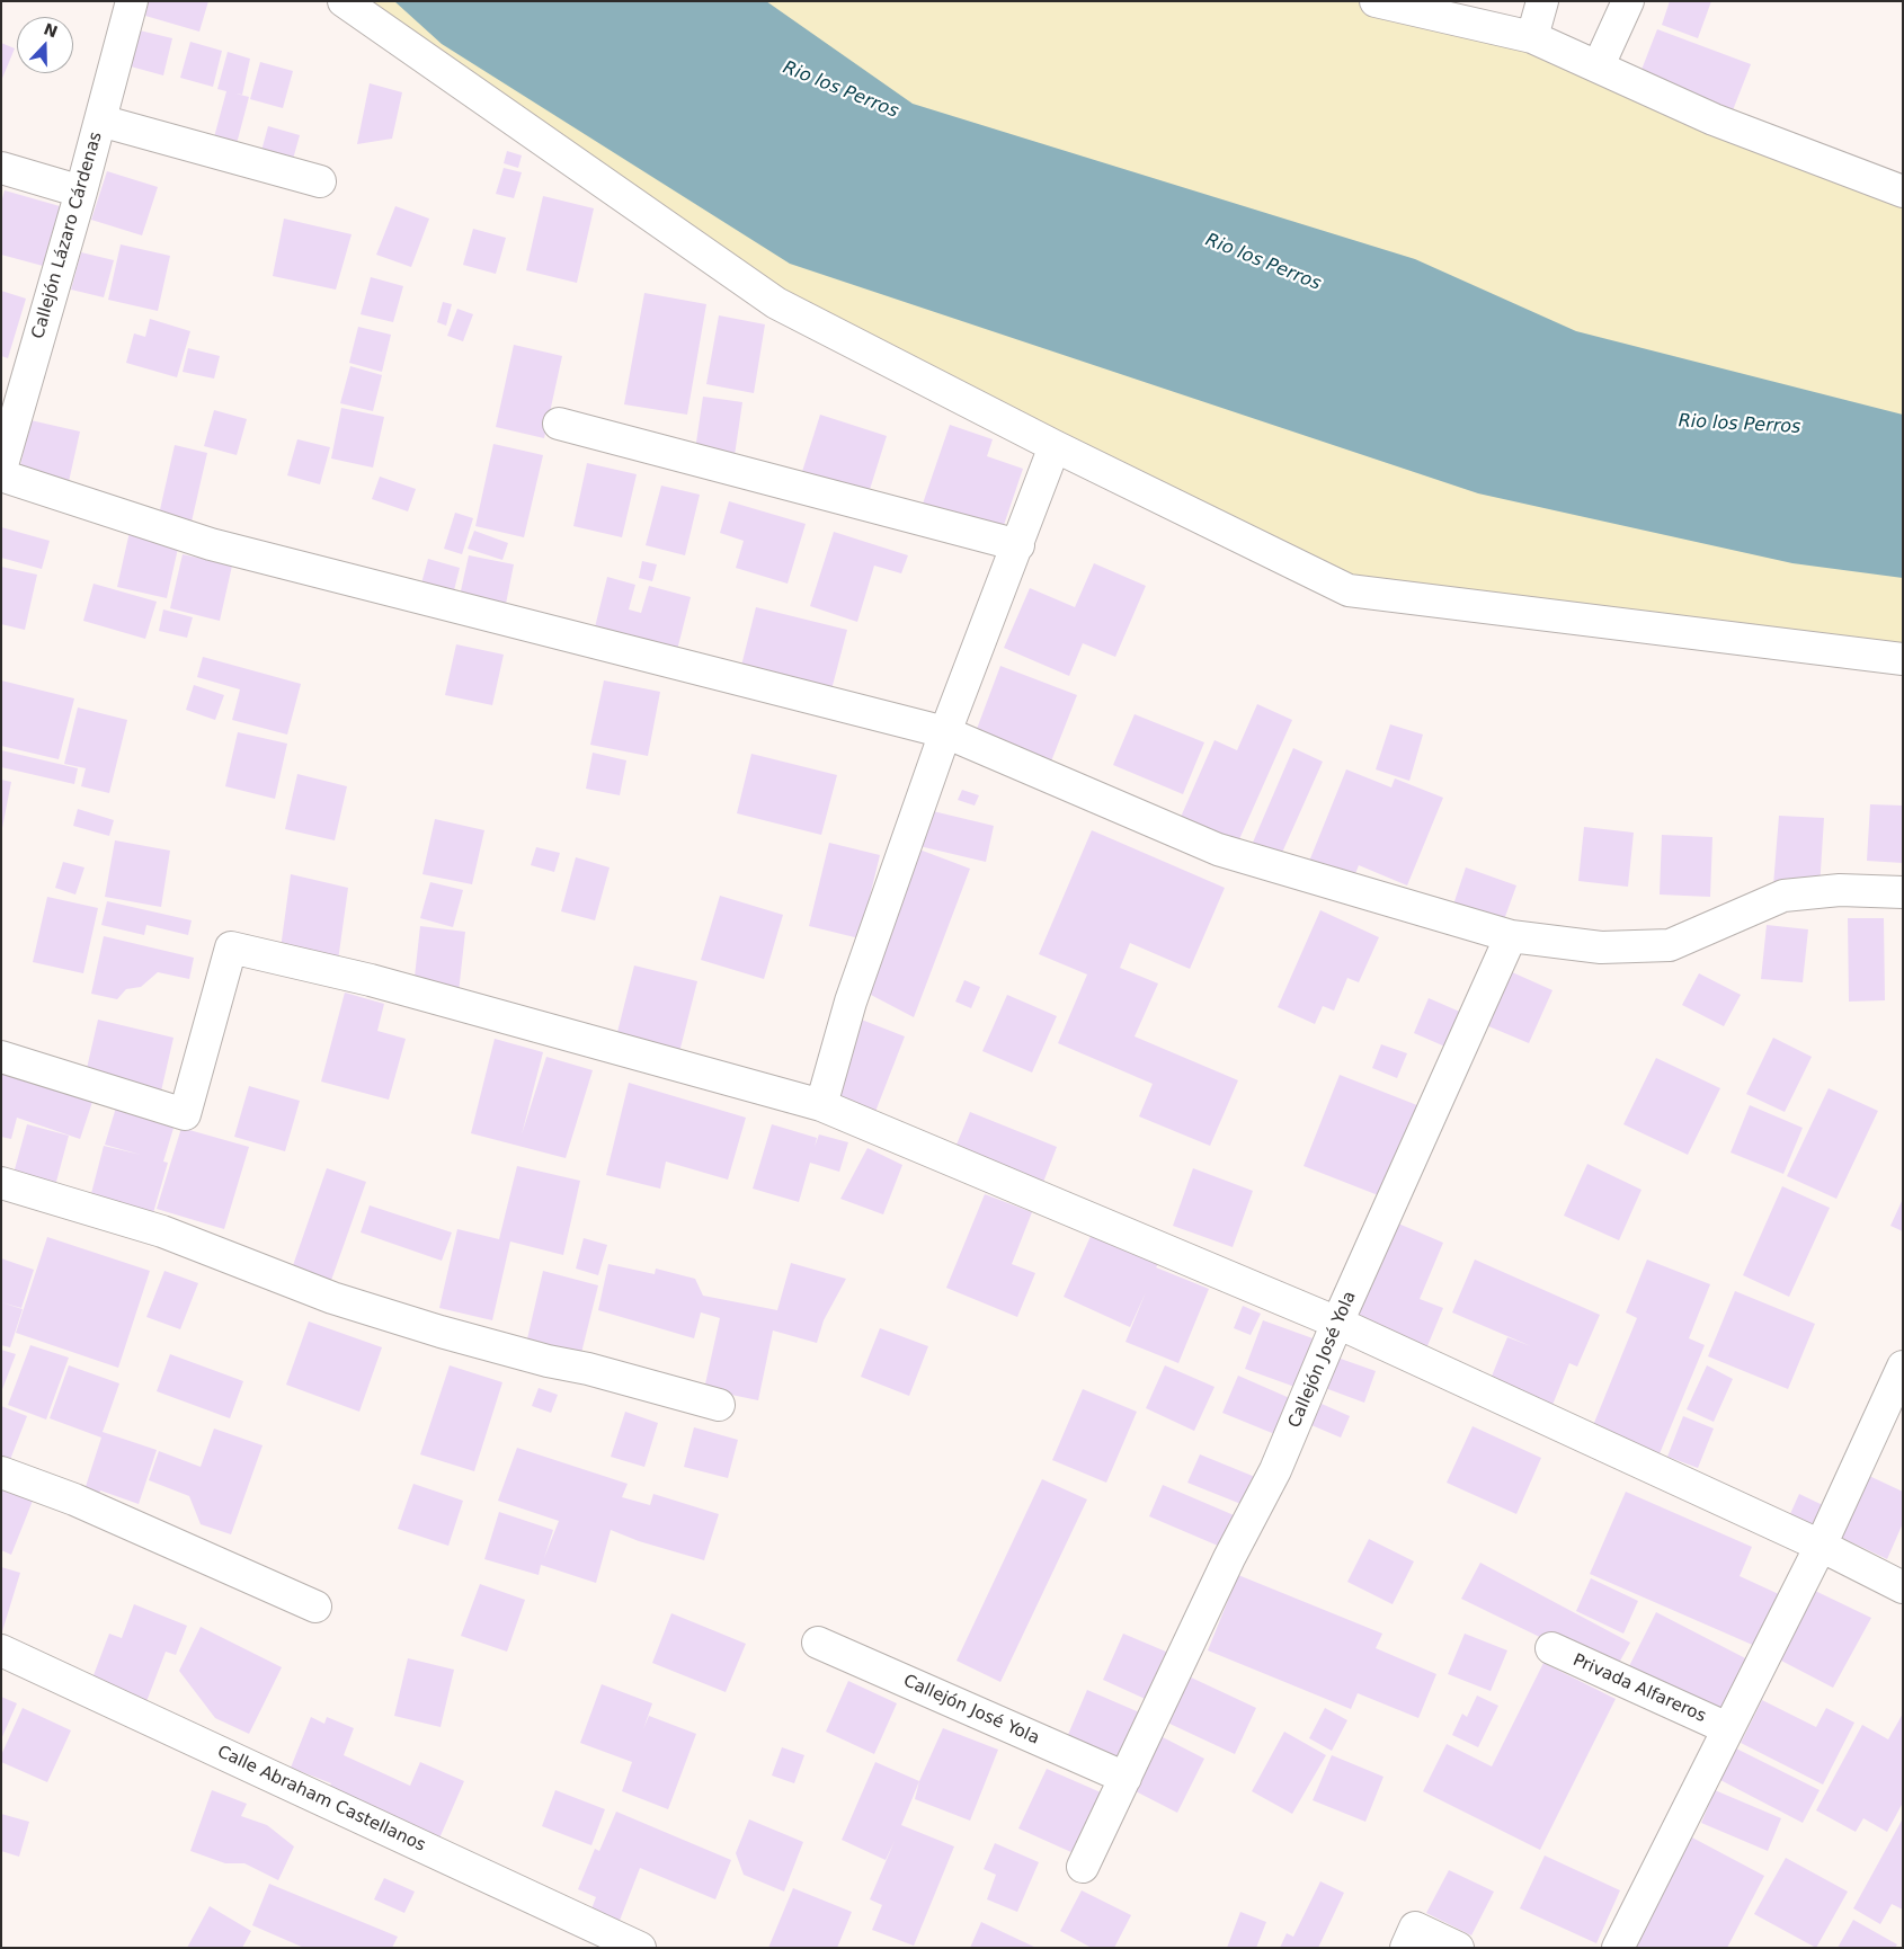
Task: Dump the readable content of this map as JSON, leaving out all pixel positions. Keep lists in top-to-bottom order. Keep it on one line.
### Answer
{"streets":{"street":["Callejón Lázaro Cárdenas","Callejón José Yola","Privada Alfareros","Calle Abraham Castellanos"]},"water":["Rio los Perros"],"north":"top"}
